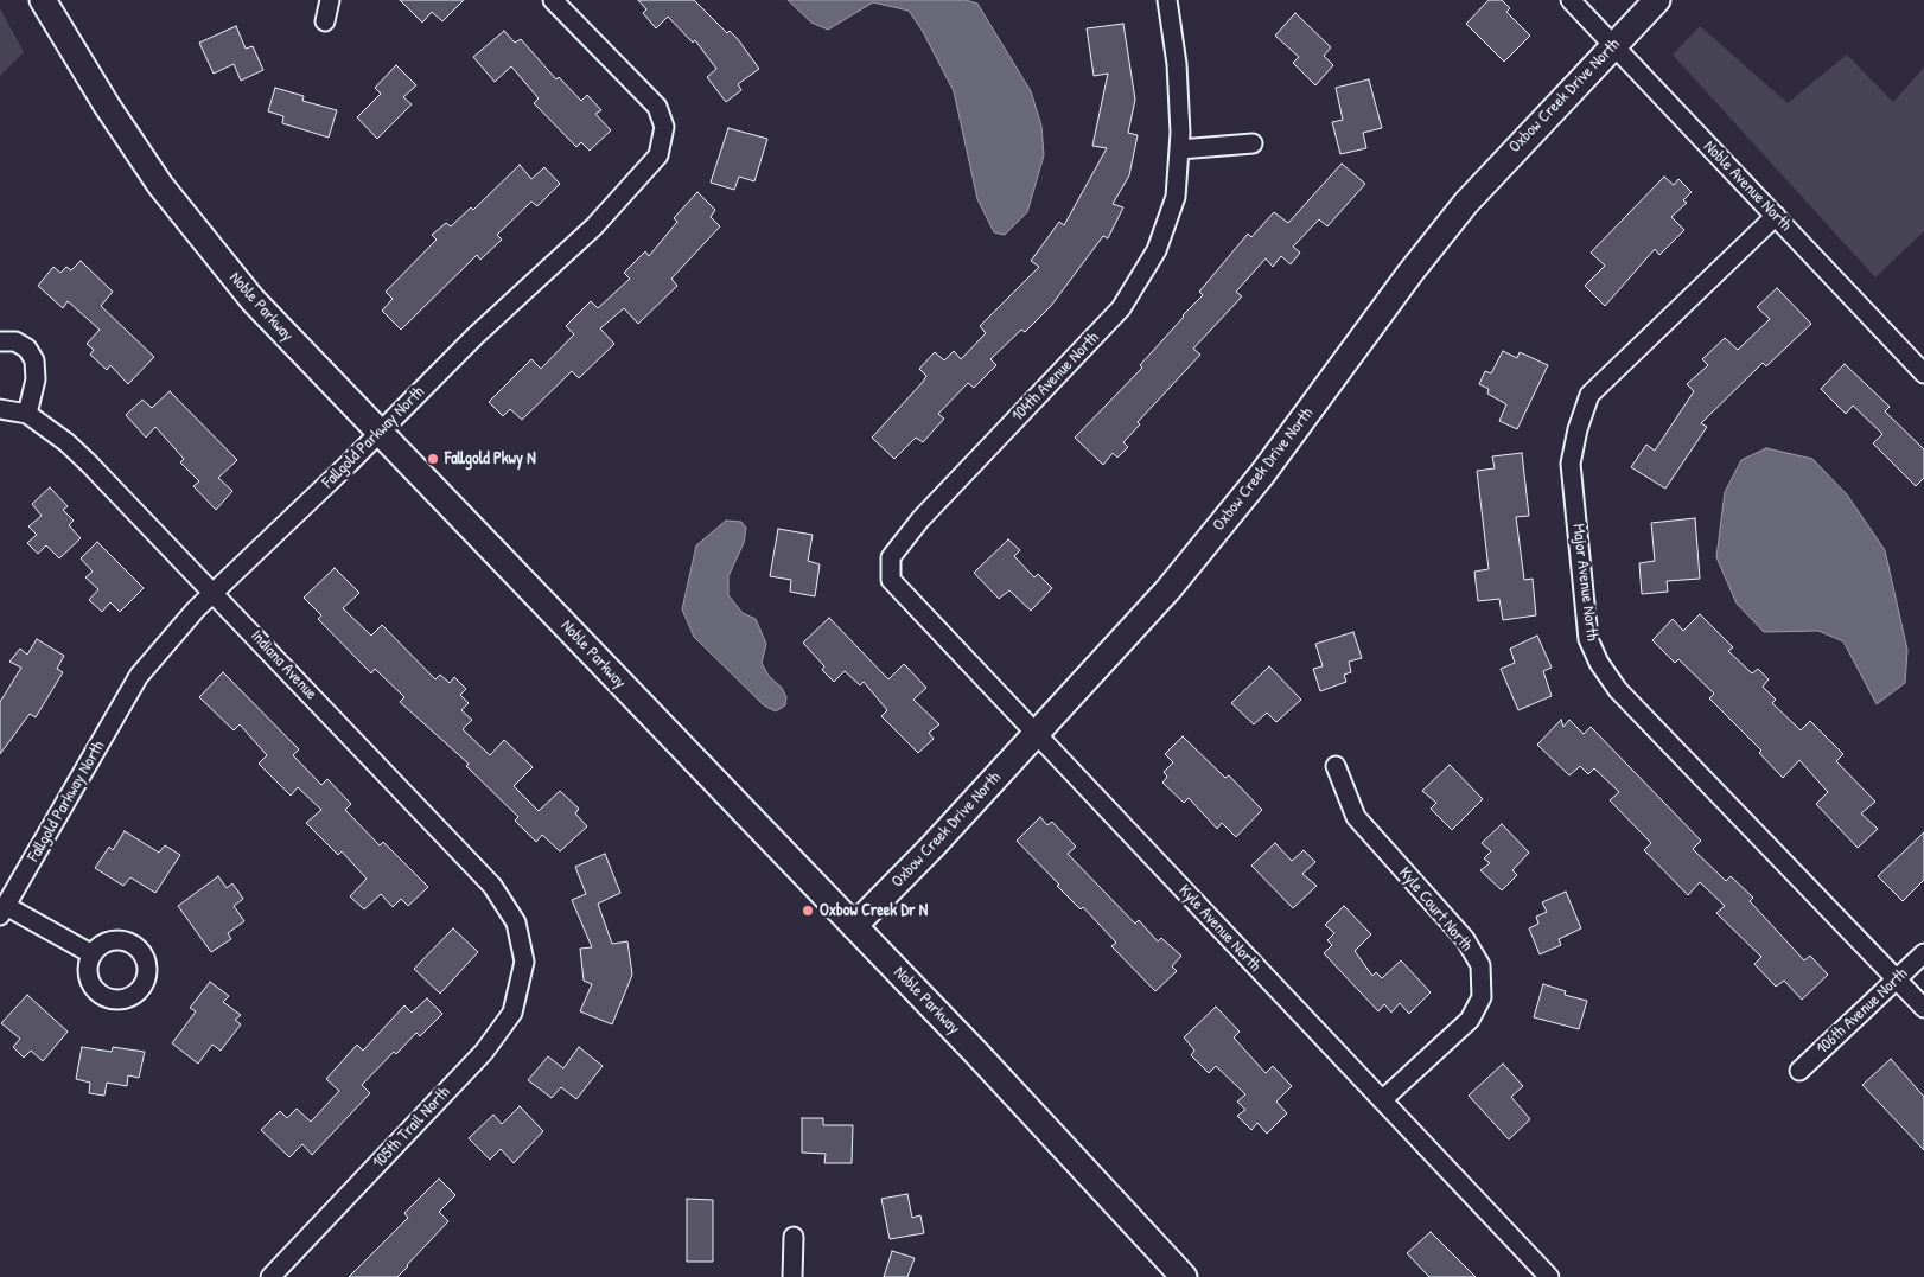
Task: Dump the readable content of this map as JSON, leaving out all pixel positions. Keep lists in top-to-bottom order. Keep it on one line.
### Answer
{"streets":{"main road":["Oxbow Creek Drive North","Noble Parkway"],"street":["Noble Avenue North","104th Avenue North","Fallgold Parkway North","Major Avenue North","Indiana Avenue","Kyle Court North","Kyle Avenue North","106th Avenue North","105th Trail North"]},"crossings":[["Oxbow Creek Drive North","Noble Avenue North"],["Oxbow Creek Drive North","Noble Parkway"],["Oxbow Creek Drive North","Kyle Avenue North"],["Noble Avenue North","Major Avenue North"],["Noble Parkway","Fallgold Parkway North"],["104th Avenue North","Kyle Avenue North"],["Fallgold Parkway North","Indiana Avenue"],["Major Avenue North","106th Avenue North"],["Indiana Avenue","105th Trail North"],["Kyle Court North","Kyle Avenue North"]],"places":["Fallgold Pkwy N","Oxbow Creek Dr N"]}
